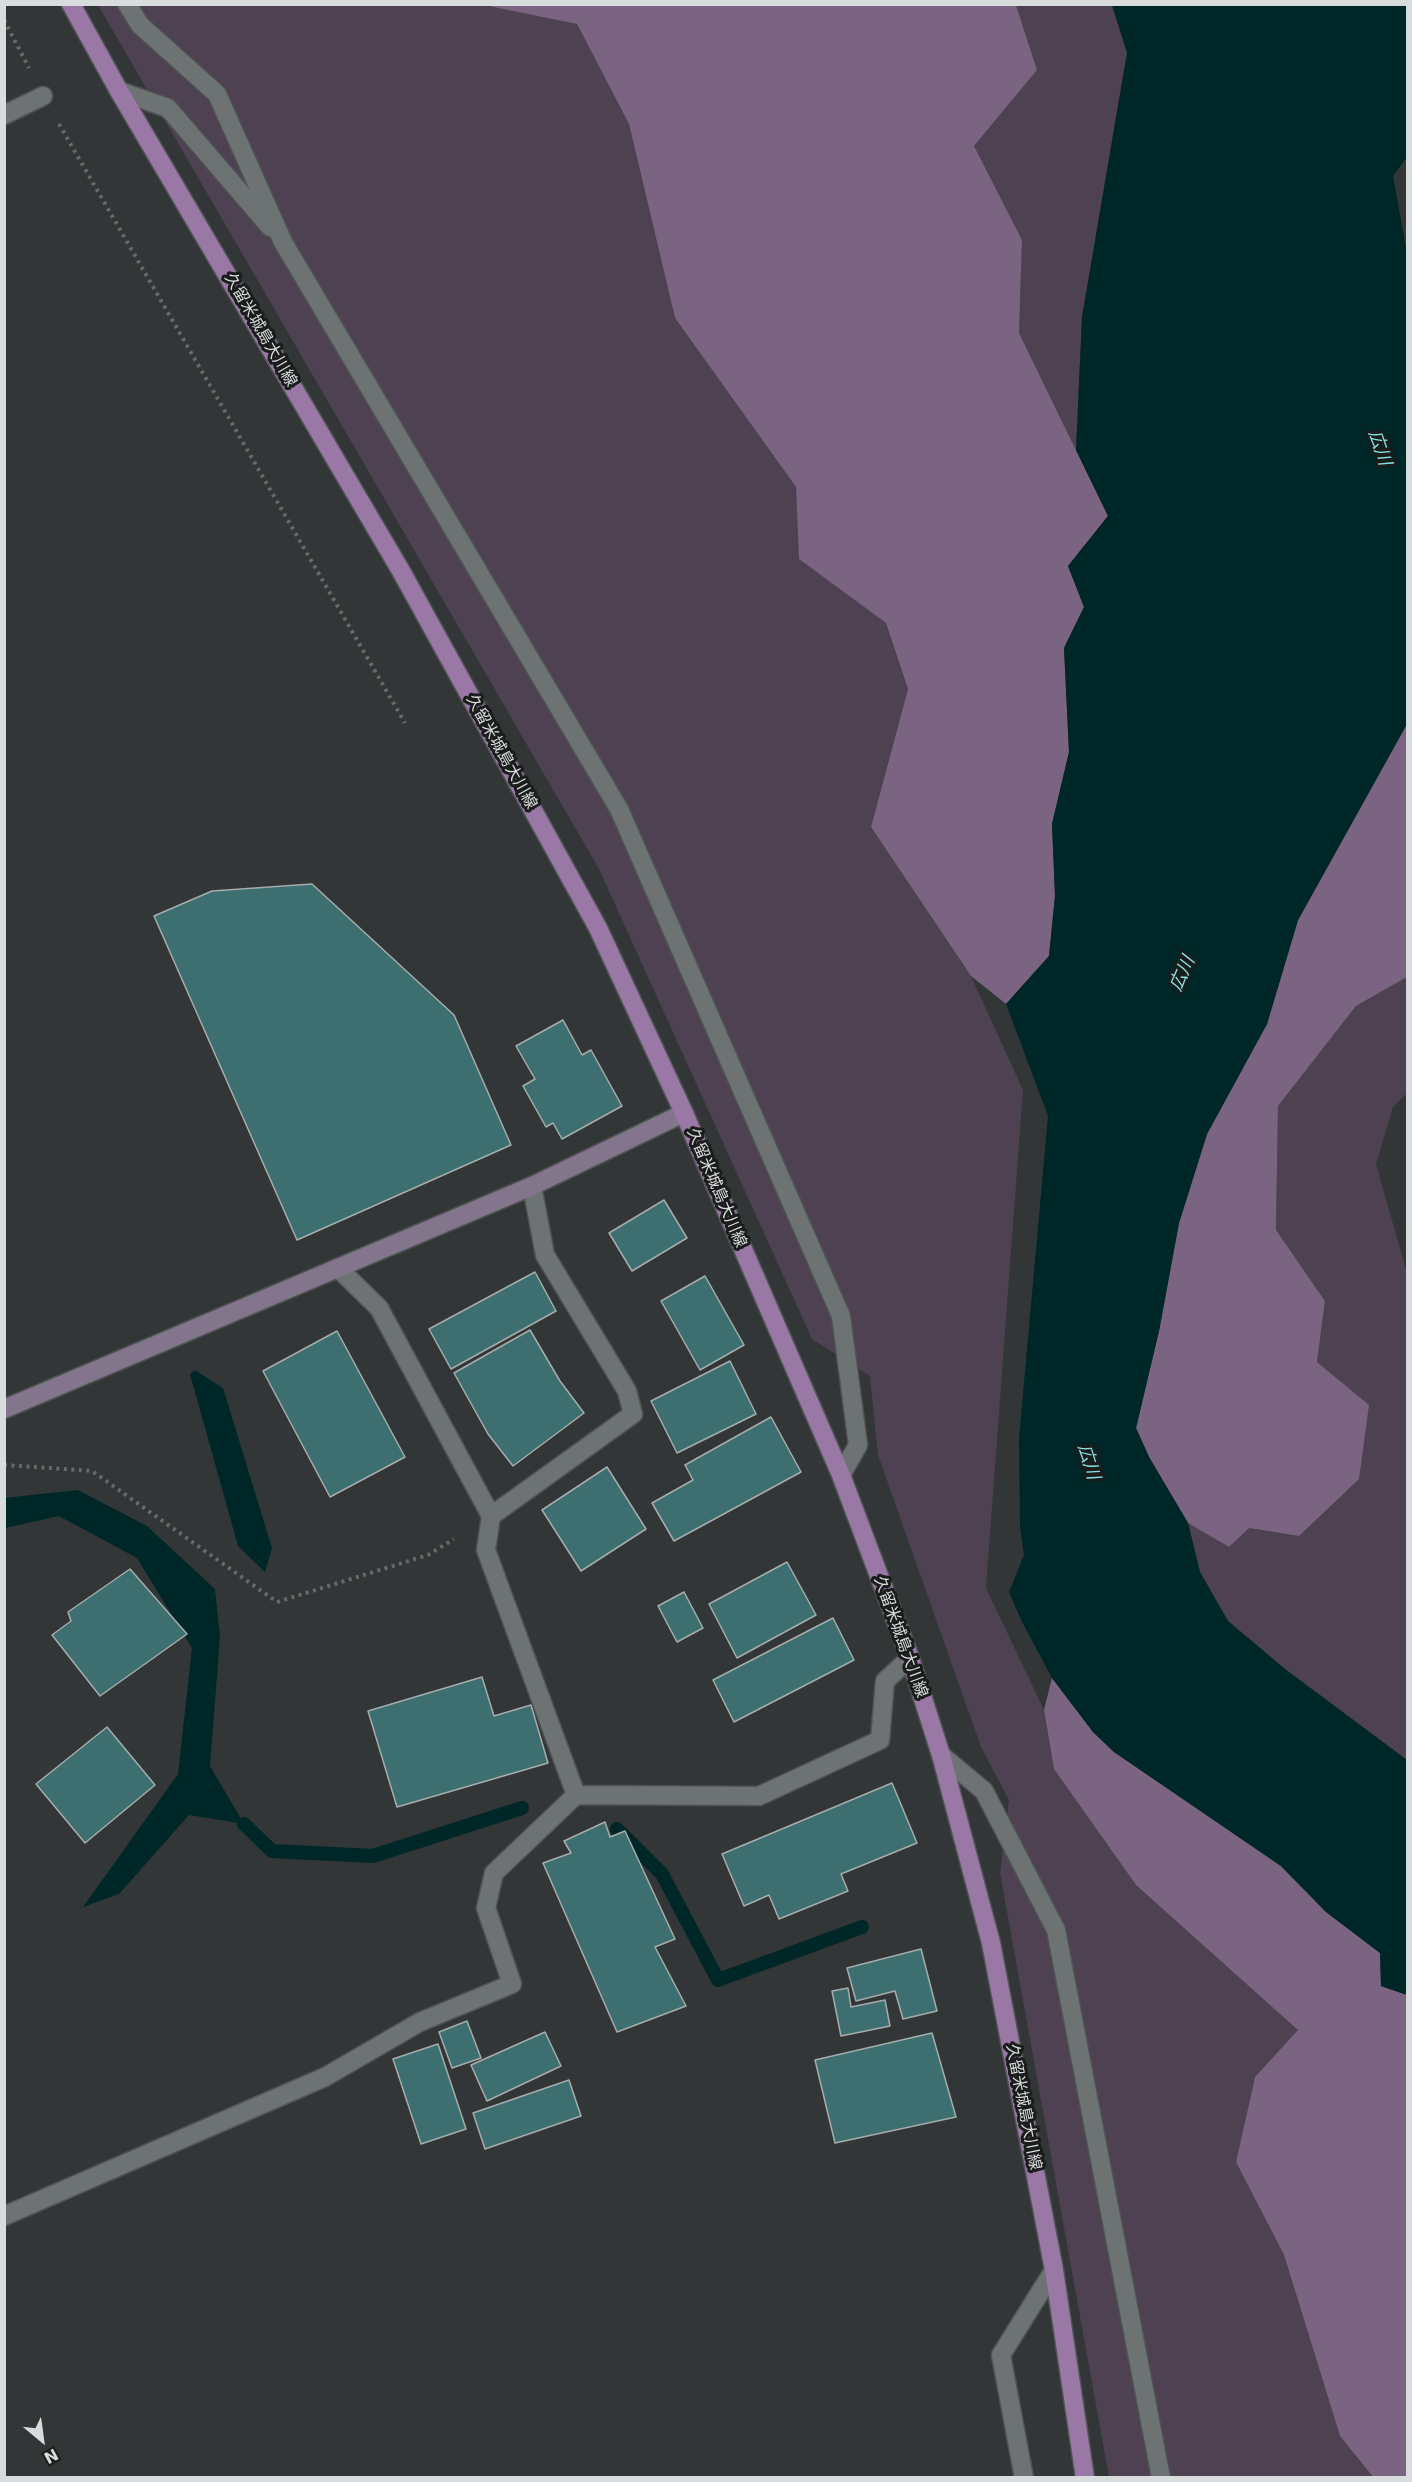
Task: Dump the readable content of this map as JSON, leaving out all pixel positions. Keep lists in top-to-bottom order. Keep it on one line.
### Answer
{"streets":{"main road":["久留米城島大川線"]},"water":["広川"],"north":"bottom right"}
